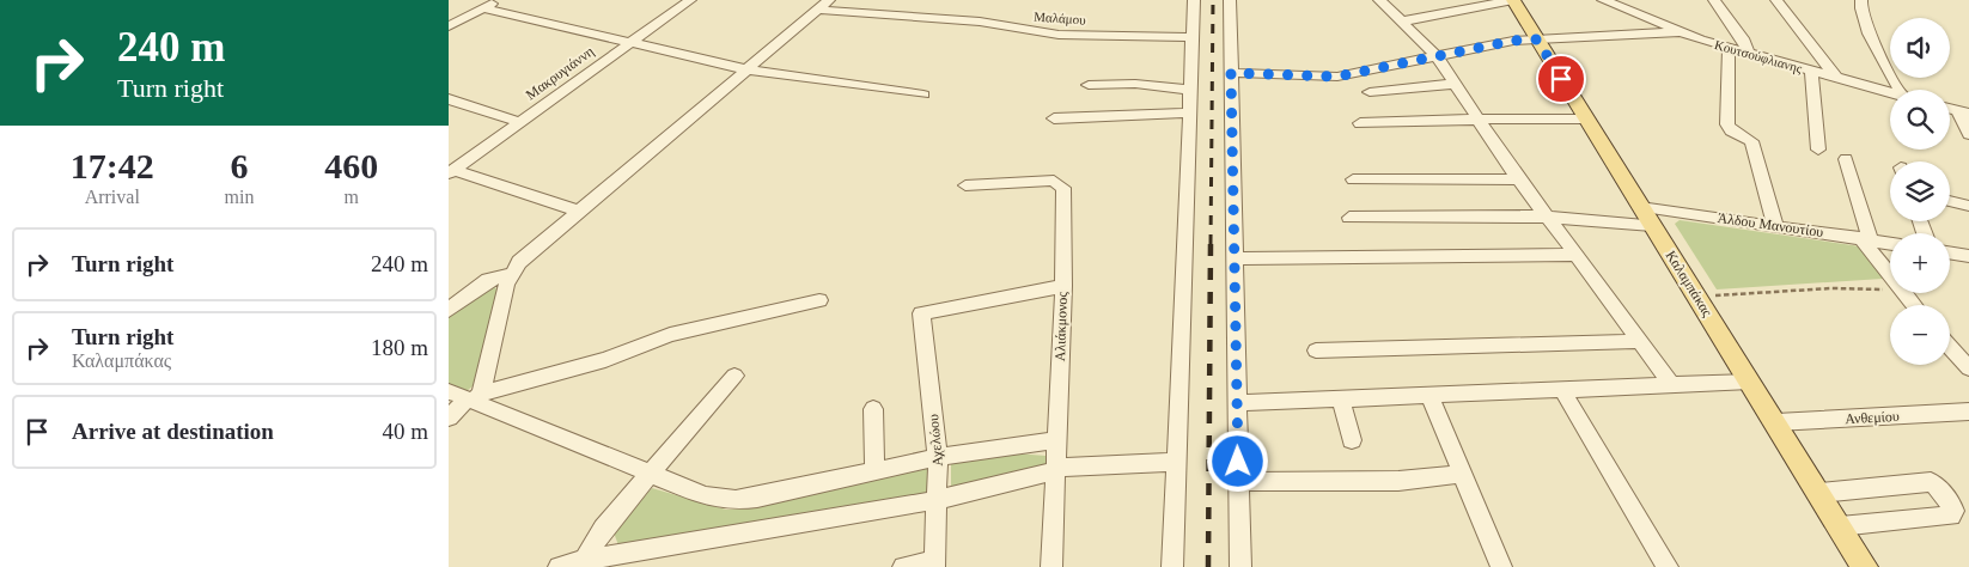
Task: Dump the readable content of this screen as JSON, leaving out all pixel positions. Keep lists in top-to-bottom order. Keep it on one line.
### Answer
{"streets":{"main road":["Καλαμπάκας"],"street":["Μαλάμου","Κουτσούφλιανης","Μακρυγιάννη","Άλδου Μανουτίου","Αλιάκμονος","Ανθεμίου","Αχελώου"]},"crossings":[["Άλδου Μανουτίου","Καλαμπάκας"],["Καλαμπάκας","Ανθεμίου"],["Αλιάκμονος","Αχελώου"]],"page":{"turn":["240 m","Turn right"],"map_buttons":["+","−"],"eta":["17:42","Arrival","6","min","460","m"],"list":[{"name":"Turn right","value":"240 m"},{"name":"Turn right","note":"Καλαμπάκας","value":"180 m"},{"name":"Arrive at destination","value":"40 m"}]}}
